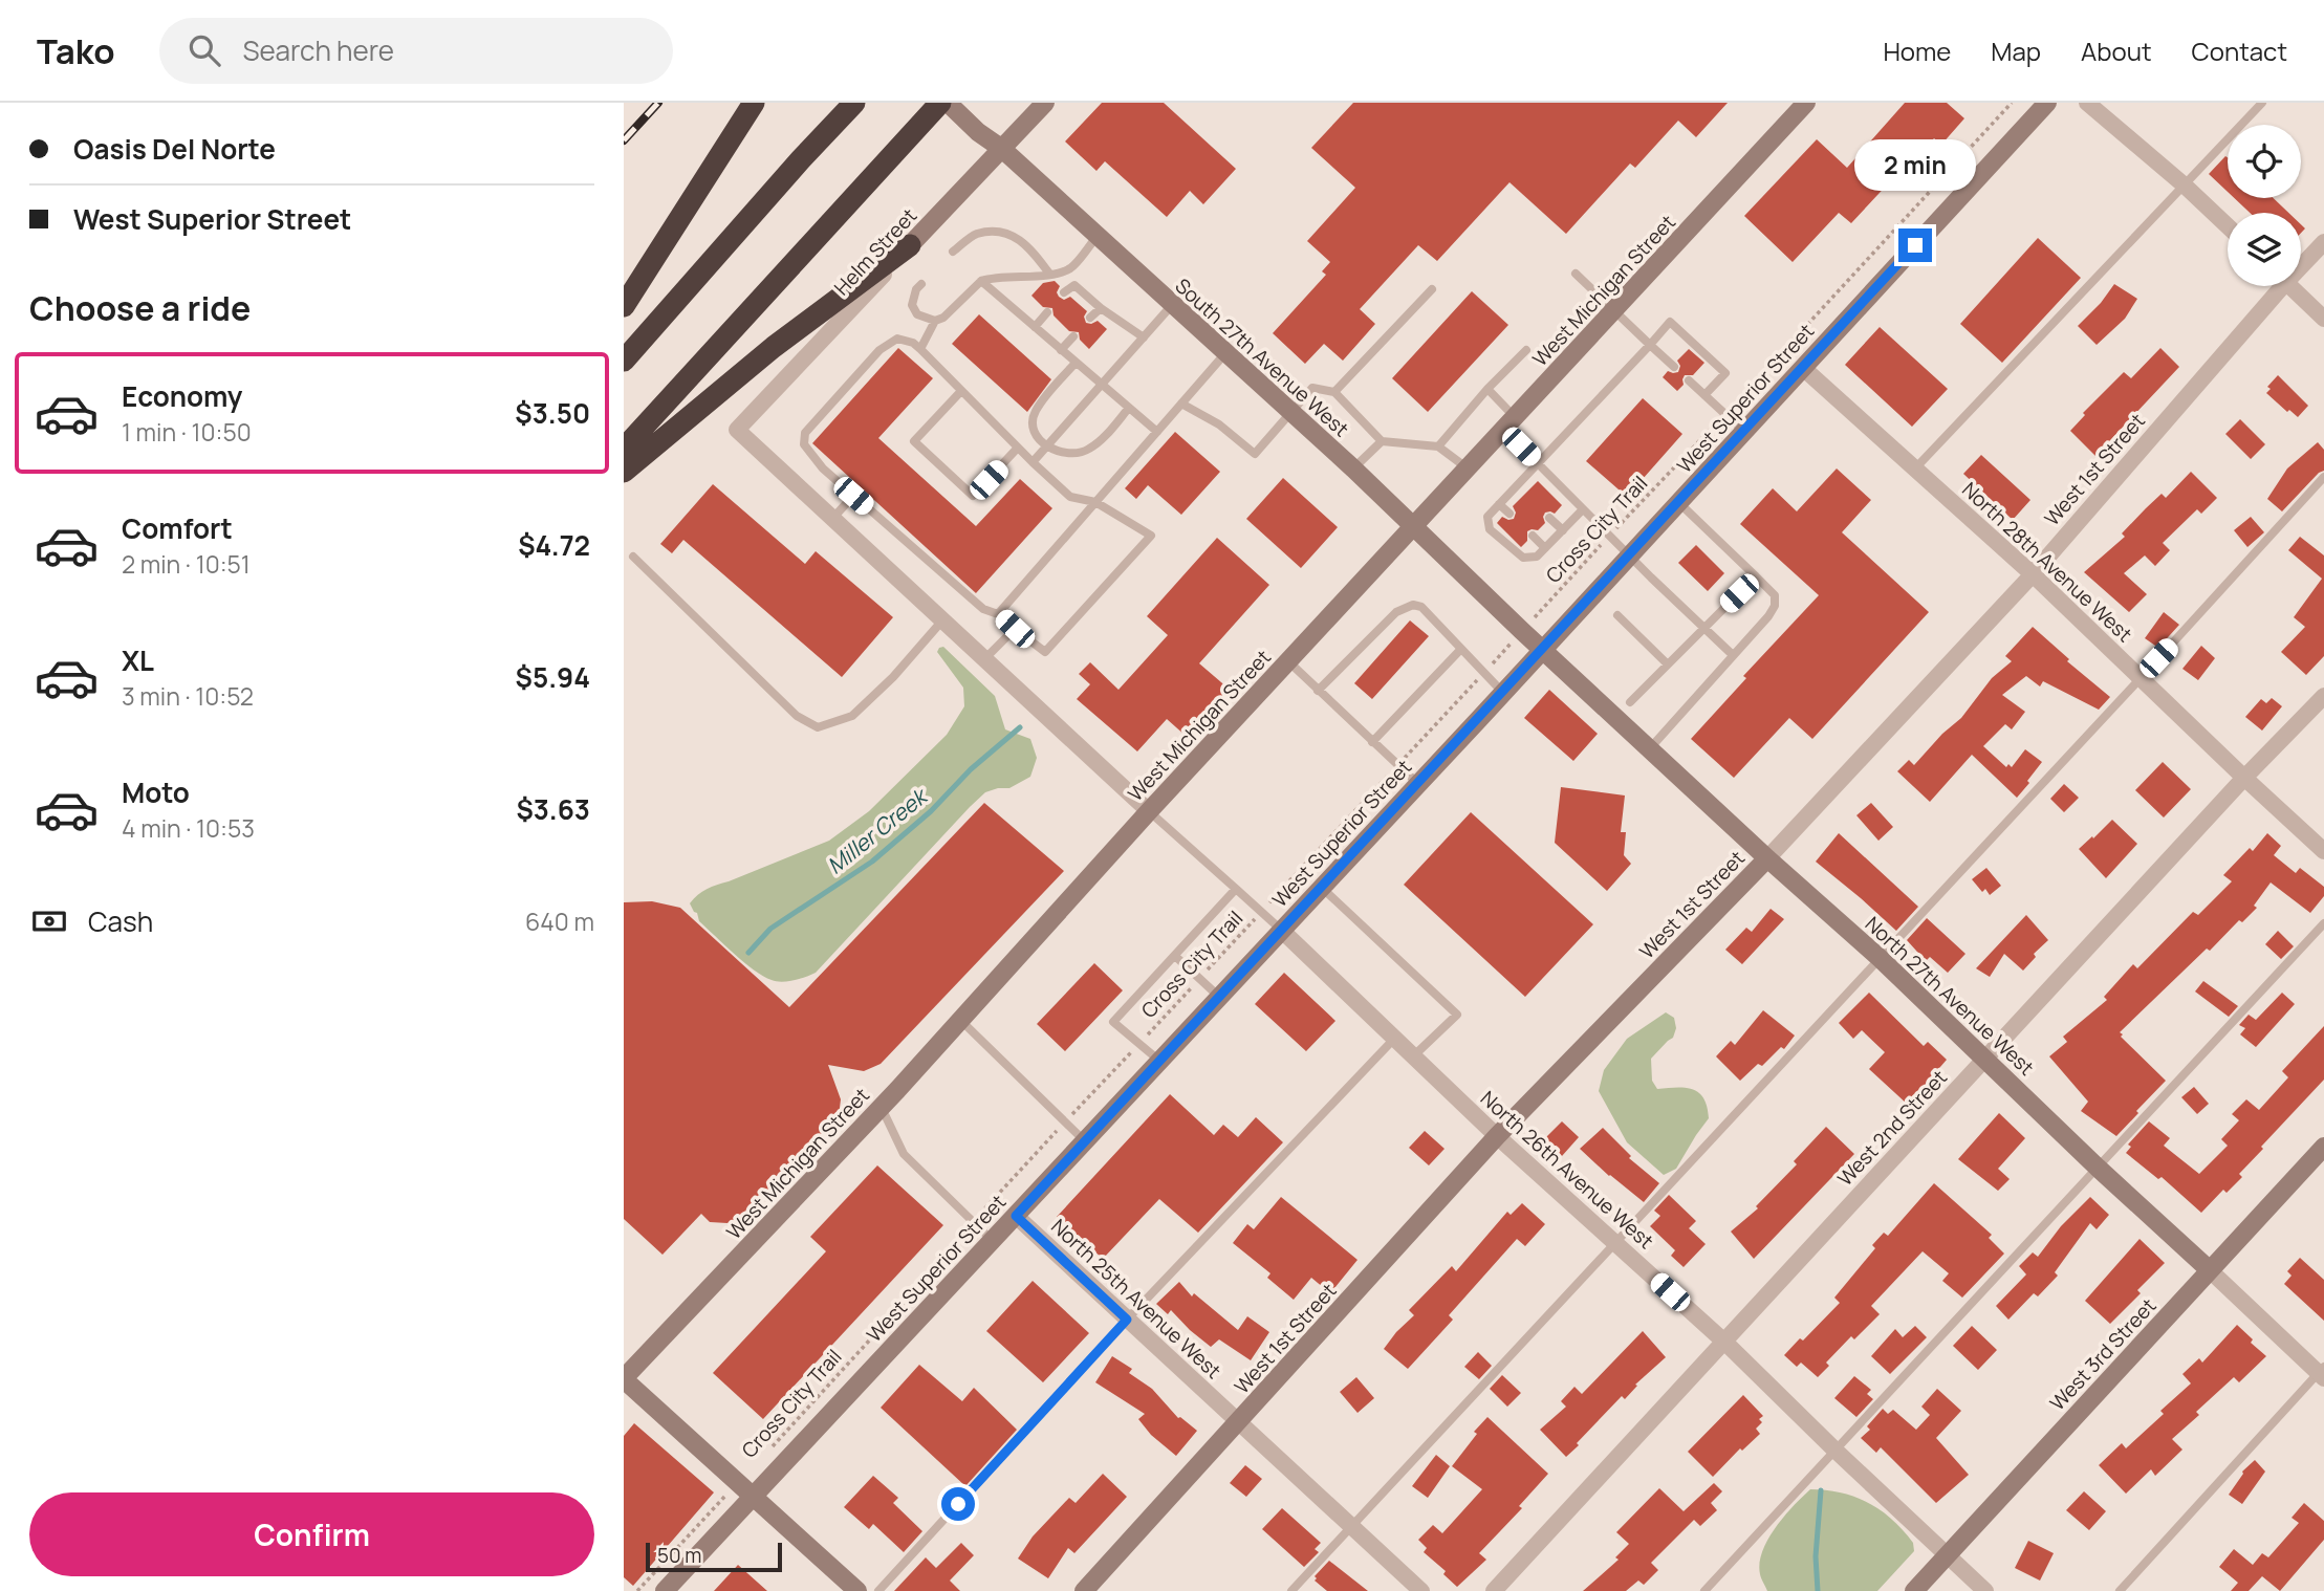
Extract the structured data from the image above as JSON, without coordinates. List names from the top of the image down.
{
  "streets": {
    "street": [
      "Helm Street",
      "West Michigan Street",
      "South 27th Avenue West",
      "West Superior Street",
      "West 1st Street",
      "North 28th Avenue West",
      "North 27th Avenue West",
      "West 2nd Street",
      "North 26th Avenue West",
      "North 25th Avenue West",
      "West 3rd Street"
    ],
    "path": ["Cross City Trail"]
  },
  "crossings": [
    ["Helm Street", "South 27th Avenue West"],
    ["West Michigan Street", "South 27th Avenue West"],
    ["South 27th Avenue West", "West Superior Street"],
    ["South 27th Avenue West", "Cross City Trail"],
    ["South 27th Avenue West", "North 27th Avenue West"],
    ["West Superior Street", "North 28th Avenue West"],
    ["West Superior Street", "North 27th Avenue West"],
    ["West Superior Street", "North 26th Avenue West"],
    ["West Superior Street", "North 25th Avenue West"],
    ["West 1st Street", "North 28th Avenue West"],
    ["West 1st Street", "North 27th Avenue West"],
    ["West 1st Street", "North 26th Avenue West"],
    ["West 1st Street", "North 25th Avenue West"],
    ["North 28th Avenue West", "West 2nd Street"],
    ["North 27th Avenue West", "West 2nd Street"],
    ["North 27th Avenue West", "West 3rd Street"],
    ["West 2nd Street", "North 26th Avenue West"],
    ["North 26th Avenue West", "West 3rd Street"]
  ],
  "water": ["Miller Creek"],
  "scale_bar": "50 m",
  "page": {
    "header": "Tako",
    "search": "Search here",
    "nav": [
      "Home",
      "Map",
      "About",
      "Contact"
    ],
    "banner": ["Oasis Del Norte", "West Superior Street"],
    "bubble": "2 min",
    "heading": "Choose a ride",
    "list": [
      {
        "name": "Economy",
        "note": "1 min · 10:50",
        "value": "$3.50"
      },
      {
        "name": "Comfort",
        "note": "2 min · 10:51",
        "value": "$4.72"
      },
      {
        "name": "XL",
        "note": "3 min · 10:52",
        "value": "$5.94"
      },
      {
        "name": "Moto",
        "note": "4 min · 10:53",
        "value": "$3.63"
      }
    ],
    "pay": ["Cash", "640 m"],
    "buttons": "Confirm",
    "scale": "50 m"
  }
}
